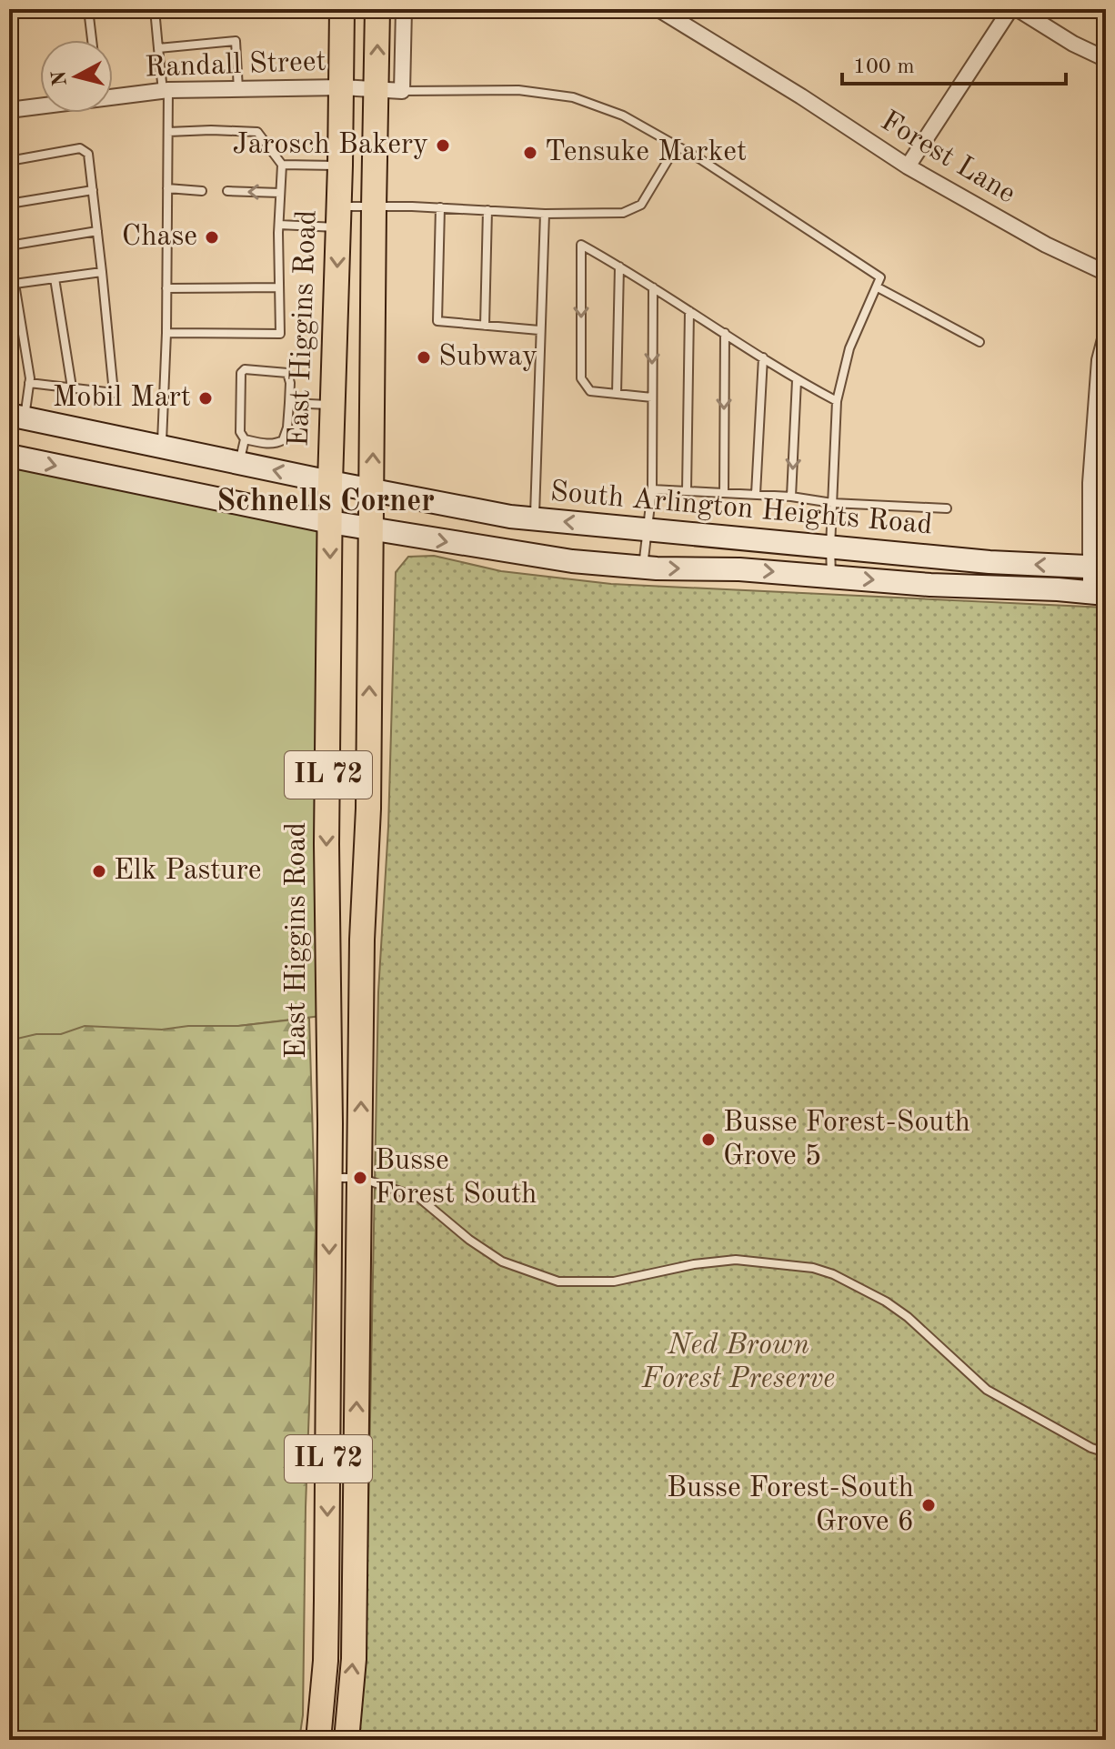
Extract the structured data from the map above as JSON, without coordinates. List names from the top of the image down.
{
  "streets": {
    "main road": ["East Higgins Road", "South Arlington Heights Road", "IL 72"],
    "street": ["Randall Street", "Forest Lane"]
  },
  "crossings": [
    ["Randall Street", "East Higgins Road"],
    ["Randall Street", "IL 72"],
    ["East Higgins Road", "South Arlington Heights Road"],
    ["South Arlington Heights Road", "IL 72"]
  ],
  "districts": ["Schnells Corner"],
  "parks": ["Ned Brown Forest Preserve"],
  "places": [
    "Jarosch Bakery",
    "Tensuke Market",
    "Chase",
    "Subway",
    "Mobil Mart",
    "Elk Pasture",
    "Busse Forest-South Grove 5",
    "Busse Forest South",
    "Busse Forest-South Grove 6"
  ],
  "scale_bar": "100 m",
  "north": "left"
}
